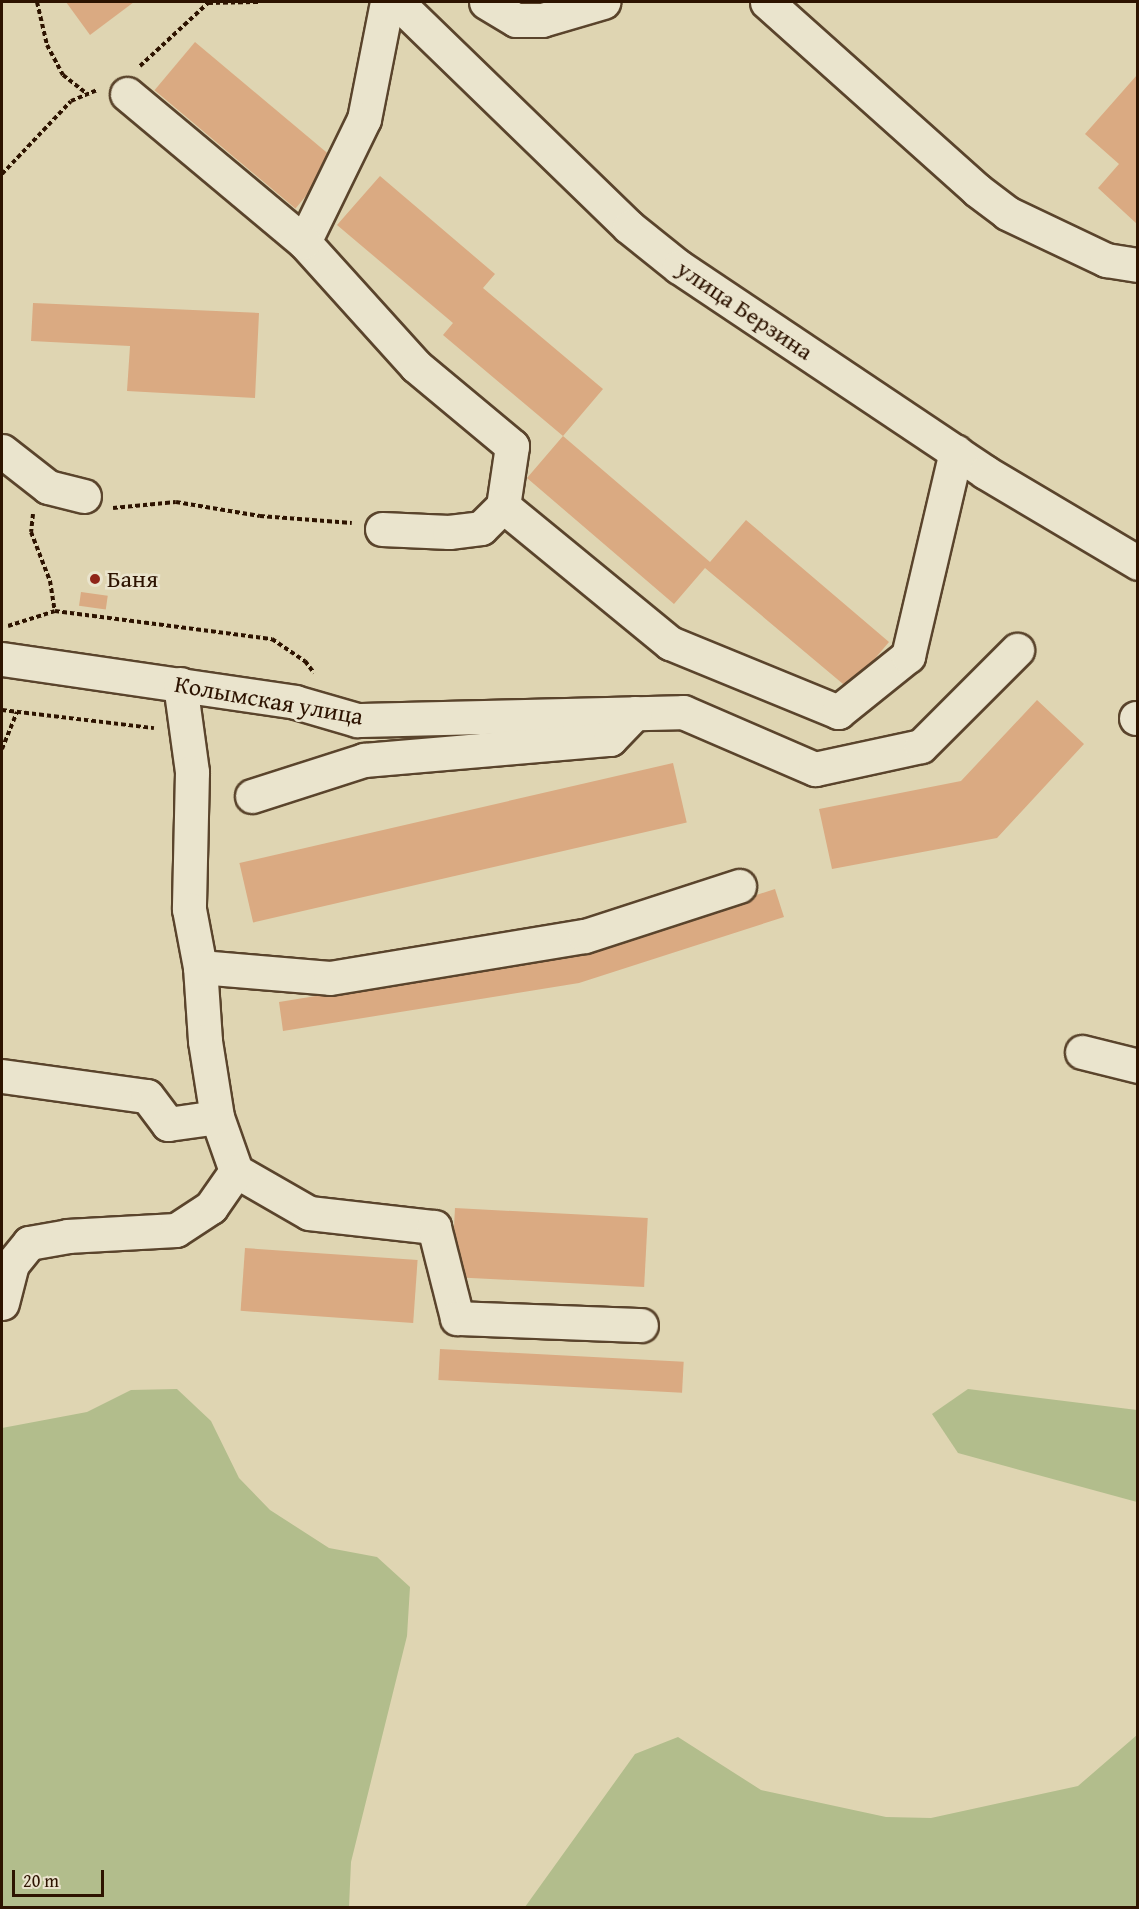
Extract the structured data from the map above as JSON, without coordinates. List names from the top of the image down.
{
  "streets": {
    "street": ["улица Берзина", "Колымская улица"]
  },
  "places": ["Баня"],
  "scale_bar": "20 m"
}
